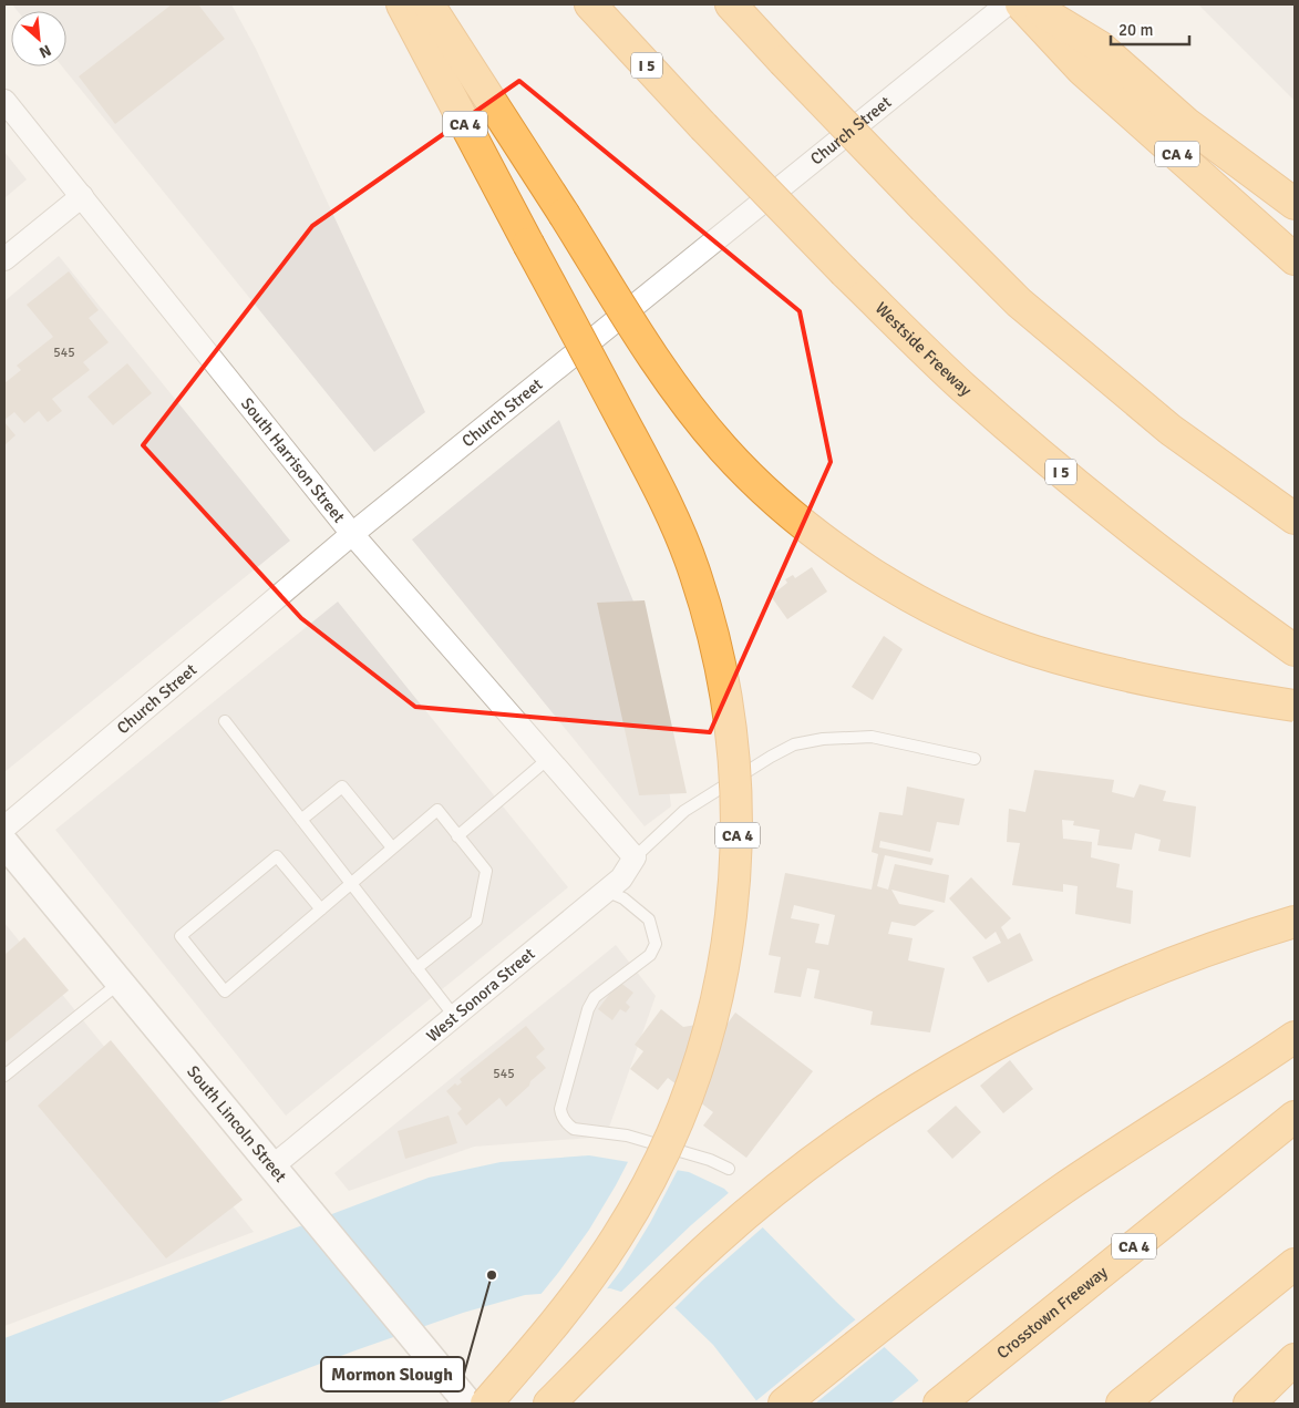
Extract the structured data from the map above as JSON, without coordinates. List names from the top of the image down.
{
  "streets": {
    "highway": [
      "I 5",
      "CA 4",
      "Westside Freeway",
      "Crosstown Freeway"
    ],
    "street": [
      "Church Street",
      "South Harrison Street",
      "West Sonora Street",
      "South Lincoln Street"
    ]
  },
  "crossings": [
    ["Church Street", "South Harrison Street"],
    ["South Harrison Street", "West Sonora Street"],
    ["West Sonora Street", "South Lincoln Street"]
  ],
  "places": ["Mormon Slough"],
  "house_numbers": ["545", "545"],
  "scale_bar": "20 m",
  "north": "bottom right"
}
